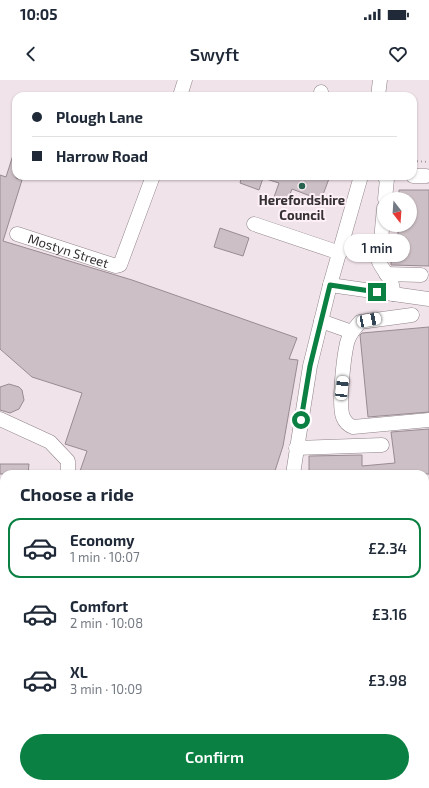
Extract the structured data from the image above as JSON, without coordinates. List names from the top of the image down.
{
  "streets": {
    "street": ["Mostyn Street"]
  },
  "places": ["Herefordshire Council"],
  "north": "bottom",
  "page": {
    "status": "10:05",
    "header": "Swyft",
    "banner": ["Plough Lane", "Harrow Road"],
    "bubble": "1 min",
    "heading": "Choose a ride",
    "list": [
      {
        "name": "Economy",
        "note": "1 min · 10:07",
        "value": "£2.34"
      },
      {
        "name": "Comfort",
        "note": "2 min · 10:08",
        "value": "£3.16"
      },
      {
        "name": "XL",
        "note": "3 min · 10:09",
        "value": "£3.98"
      }
    ],
    "buttons": "Confirm"
  }
}
